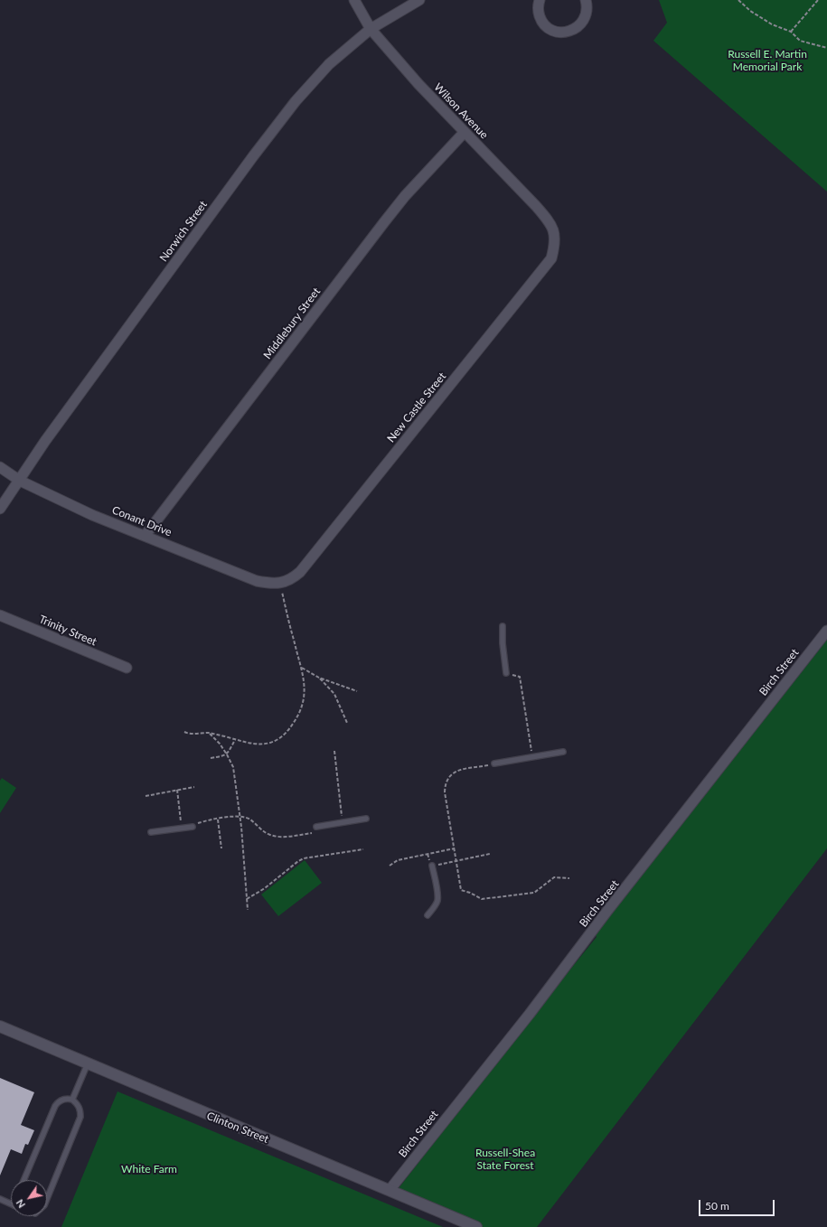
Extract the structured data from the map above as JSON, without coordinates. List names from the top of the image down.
{
  "streets": {
    "main road": ["Clinton Street"],
    "street": [
      "Wilson Avenue",
      "Norwich Street",
      "Middlebury Street",
      "New Castle Street",
      "Conant Drive",
      "Trinity Street",
      "Birch Street"
    ]
  },
  "crossings": [
    ["Wilson Avenue", "Norwich Street"],
    ["Wilson Avenue", "Middlebury Street"],
    ["Wilson Avenue", "New Castle Street"],
    ["Norwich Street", "Conant Drive"],
    ["Middlebury Street", "Conant Drive"],
    ["New Castle Street", "Conant Drive"],
    ["Birch Street", "Clinton Street"]
  ],
  "parks": ["Russell E. Martin Memorial Park", "Russell-Shea State Forest", "White Farm"],
  "scale_bar": "50 m",
  "north": "bottom left"
}
